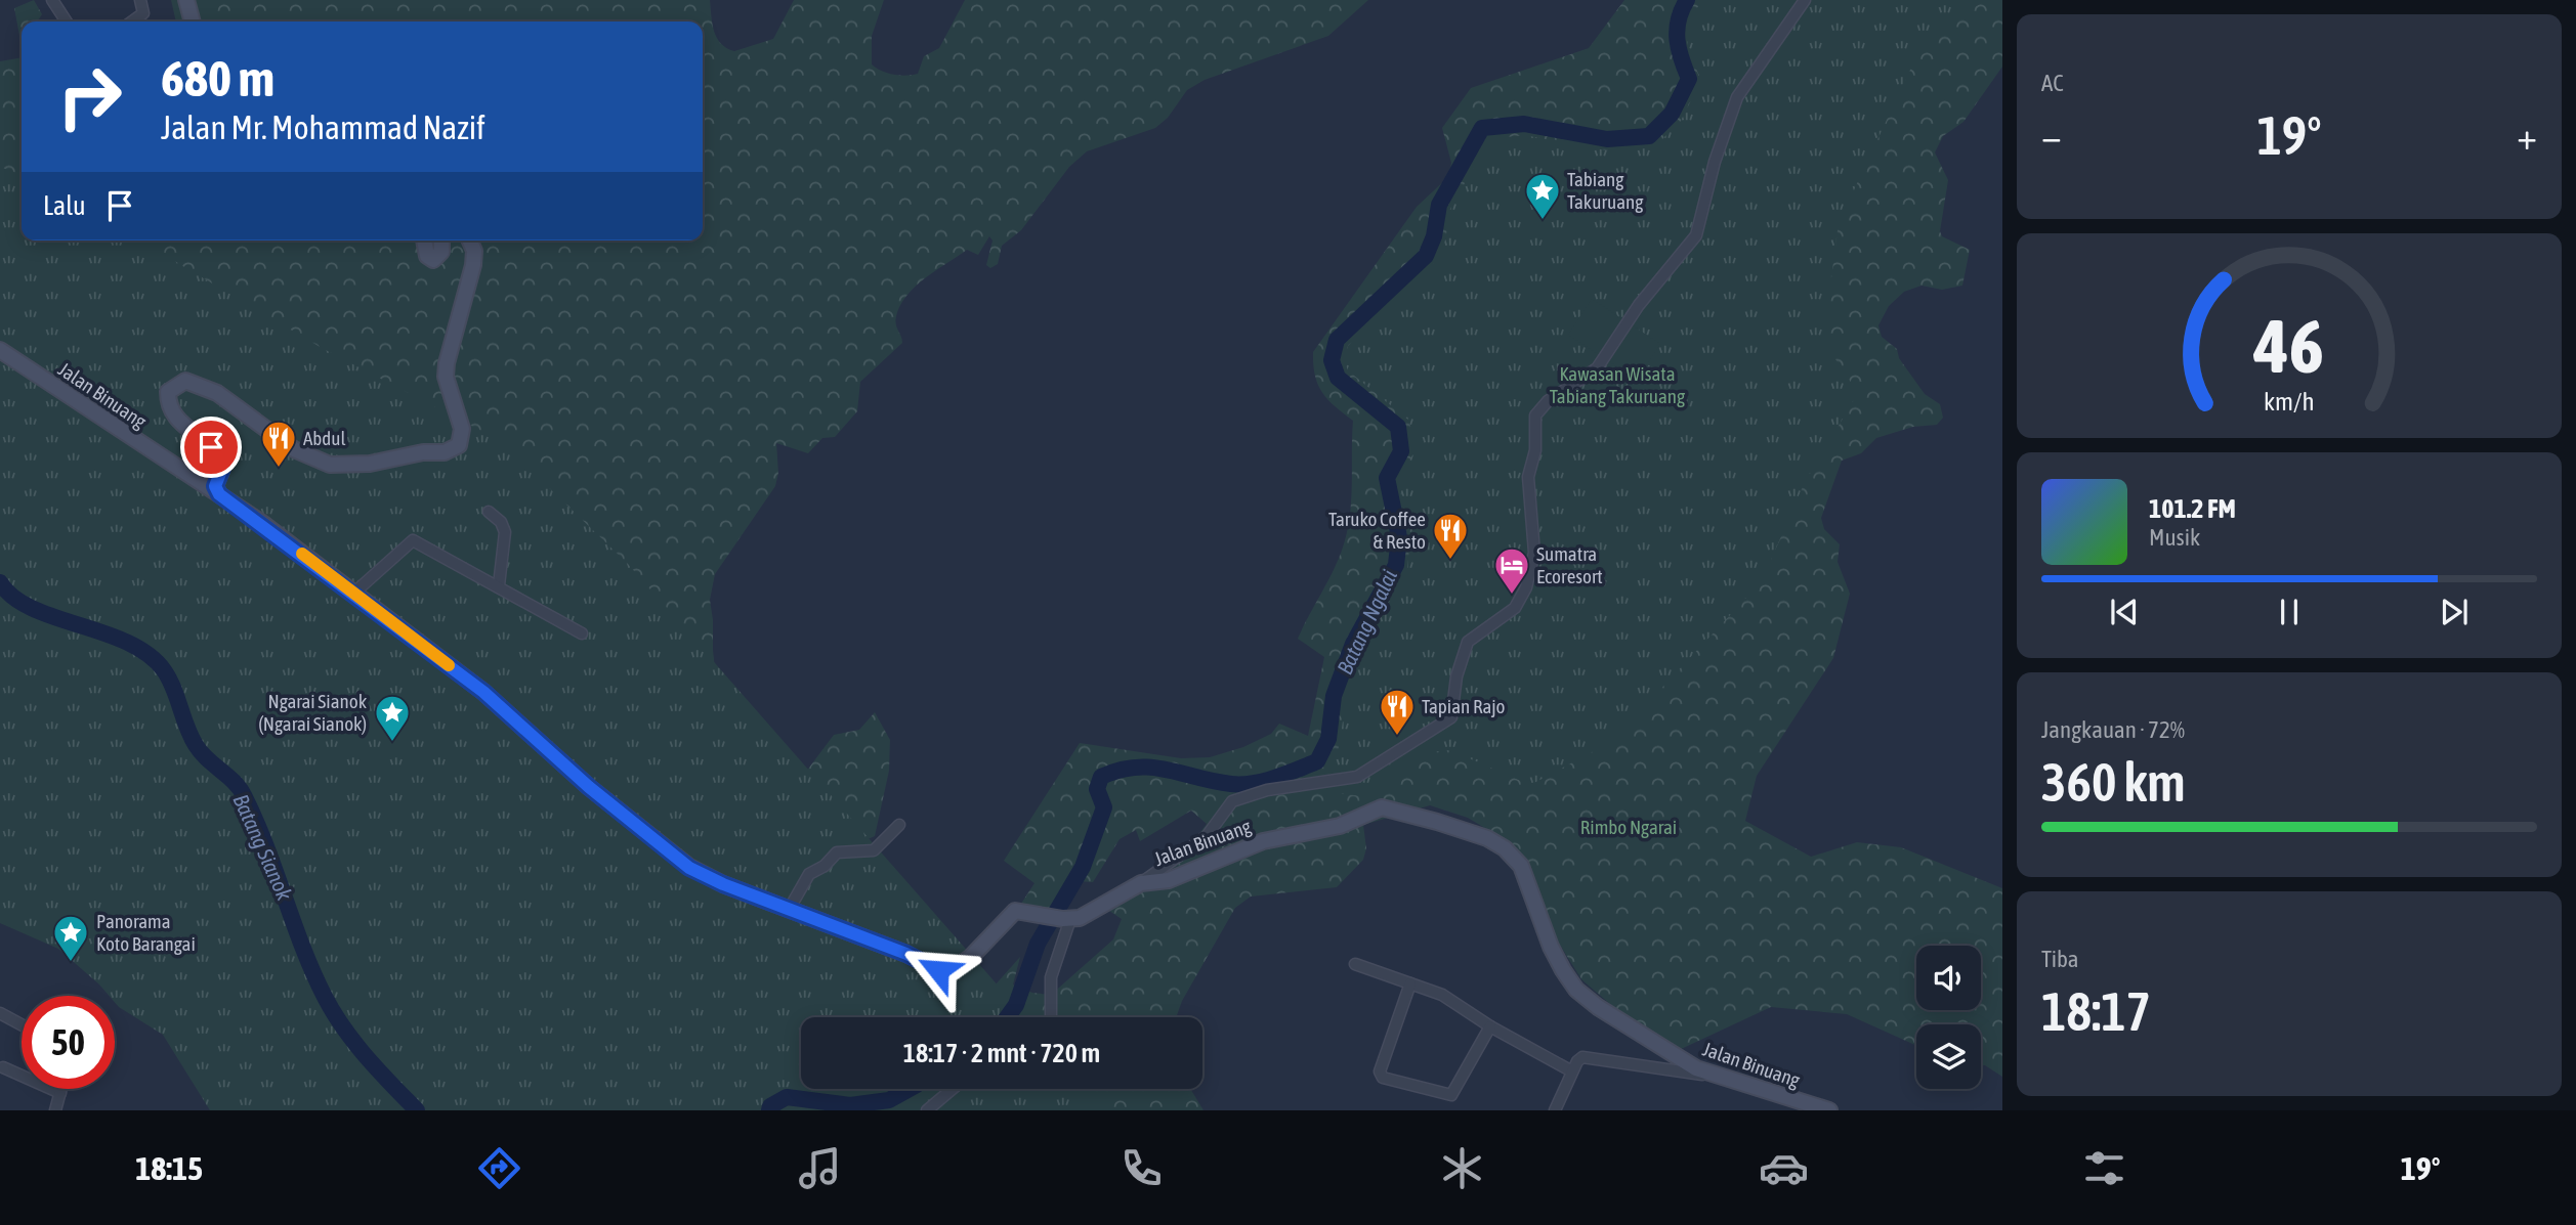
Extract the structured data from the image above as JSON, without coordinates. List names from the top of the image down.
{
  "streets": {
    "main road": ["Jalan Binuang"]
  },
  "water": ["Batang Ngalai", "Batang Sianok"],
  "parks": ["Kawasan Wisata Tabiang Takuruang", "Rimbo Ngarai"],
  "places": {
    "place": ["Tabiang Takuruang", "Ngarai Sianok (Ngarai Sianok)", "Panorama Koto Barangai"],
    "restaurant": ["Abdul", "Taruko Coffee & Resto", "Tapian Rajo"],
    "hotel": ["Sumatra Ecoresort"]
  },
  "page": {
    "tile": [
      "AC",
      ["Jangkauan · 72%", "360 km"],
      ["Tiba", "18:17"]
    ],
    "turn": ["680 m", "Jalan Mr. Mohammad Nazif"],
    "heat": ["−", "19°", "+"],
    "then": "Lalu",
    "song": ["101.2 FM", "Musik"],
    "limit": "50",
    "trip": "18:17 · 2 mnt · 720 m",
    "tabs": ["18:15", "19°"],
    "gauge": ["46", "km/h"]
  }
}
